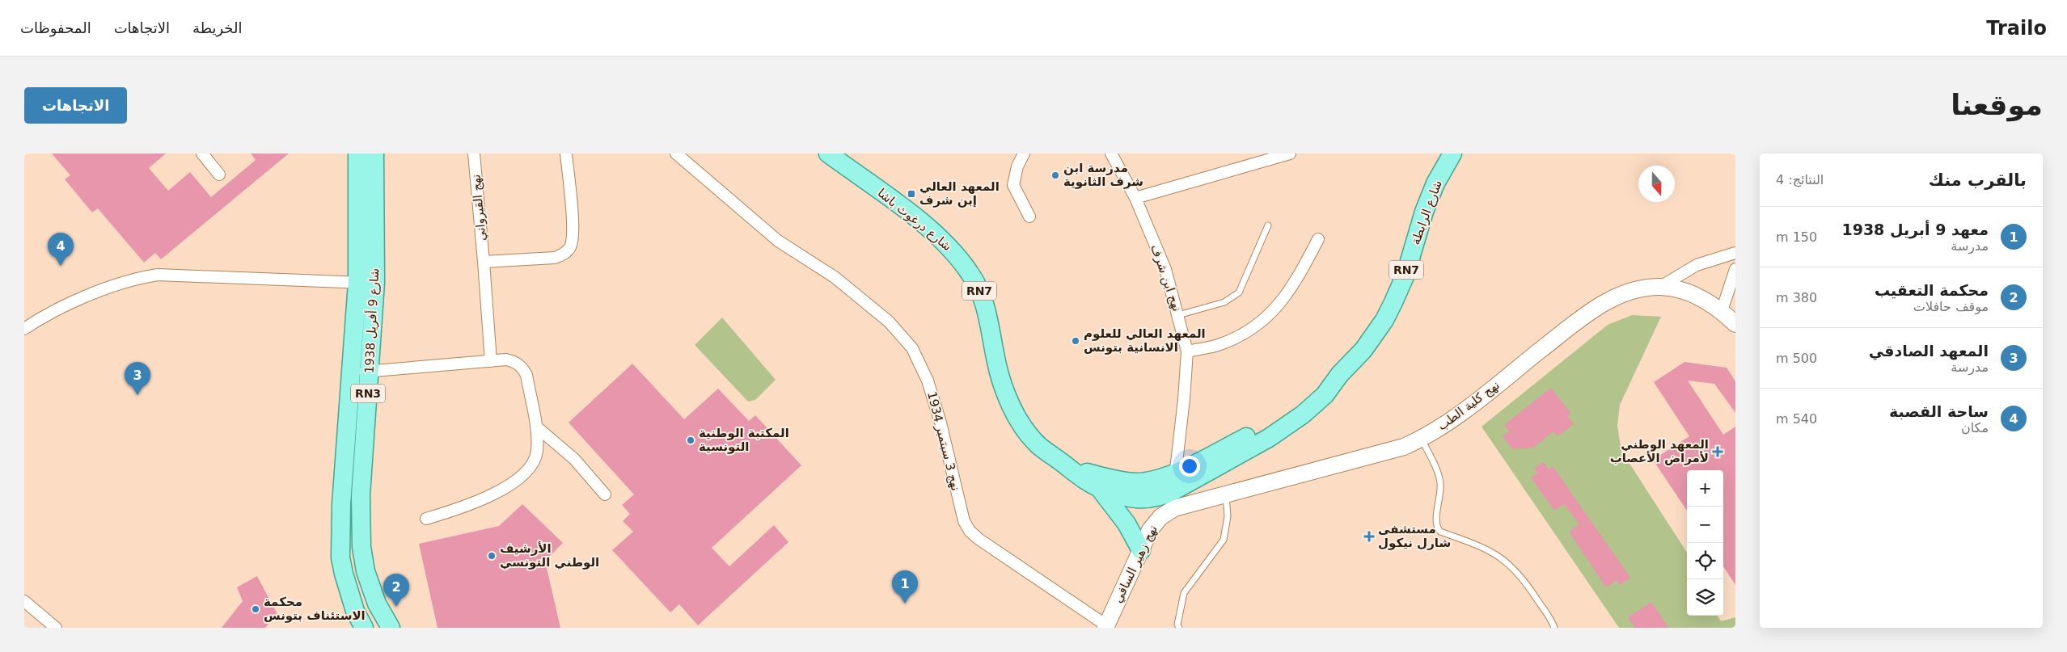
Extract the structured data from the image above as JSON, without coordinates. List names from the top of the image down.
{
  "streets": {
    "main road": [
      "شارع الرابطة",
      "شارع درغوث باشا",
      "RN7",
      "شارع 9 أفريل 1938",
      "RN3"
    ],
    "street": [
      "نهج القيرواني",
      "نهج ابن شرف",
      "نهج كلية الطب",
      "نهج 3 سبتمبر 1934",
      "نهج زهير السافي"
    ]
  },
  "crossings": [
    ["شارع الرابطة", "شارع درغوث باشا"],
    ["شارع الرابطة", "نهج ابن شرف"],
    ["شارع الرابطة", "نهج كلية الطب"],
    ["شارع الرابطة", "نهج زهير السافي"],
    ["شارع درغوث باشا", "نهج ابن شرف"],
    ["شارع درغوث باشا", "نهج كلية الطب"],
    ["شارع درغوث باشا", "نهج زهير السافي"],
    ["نهج ابن شرف", "نهج كلية الطب"],
    ["نهج ابن شرف", "نهج زهير السافي"],
    ["نهج كلية الطب", "نهج زهير السافي"],
    ["نهج 3 سبتمبر 1934", "نهج زهير السافي"]
  ],
  "places": {
    "other": [
      "مدرسة ابن شرف الثانوية",
      "المعهد العالي للعلوم الانسانية بتونس",
      "المكتبة الوطنية التونسية",
      "الأرشيف الوطني التونسي",
      "محكمة الاستئناف بتونس"
    ],
    "transit": ["المعهد العالي إبن شرف"],
    "health": ["المعهد الوطني لأمراض الأعصاب", "مستشفى شارل نيكول"]
  },
  "north": "bottom",
  "page": {
    "header": "Trailo",
    "nav": ["الخريطة", "الاتجاهات", "المحفوظات"],
    "buttons": "الاتجاهات",
    "title": "موقعنا",
    "heading": ["بالقرب منك", "النتائج: 4"],
    "list": [
      {
        "mark": "1",
        "name": "معهد 9 أبريل 1938",
        "note": "مدرسة",
        "value": "150 m"
      },
      {
        "mark": "2",
        "name": "محكمة التعقيب",
        "note": "موقف حافلات",
        "value": "380 m"
      },
      {
        "mark": "3",
        "name": "المعهد الصادقي",
        "note": "مدرسة",
        "value": "500 m"
      },
      {
        "mark": "4",
        "name": "ساحة القصبة",
        "note": "مكان",
        "value": "540 m"
      }
    ],
    "pins": [
      "4",
      "3",
      "1",
      "2"
    ],
    "map_buttons": ["+", "−"]
  }
}
